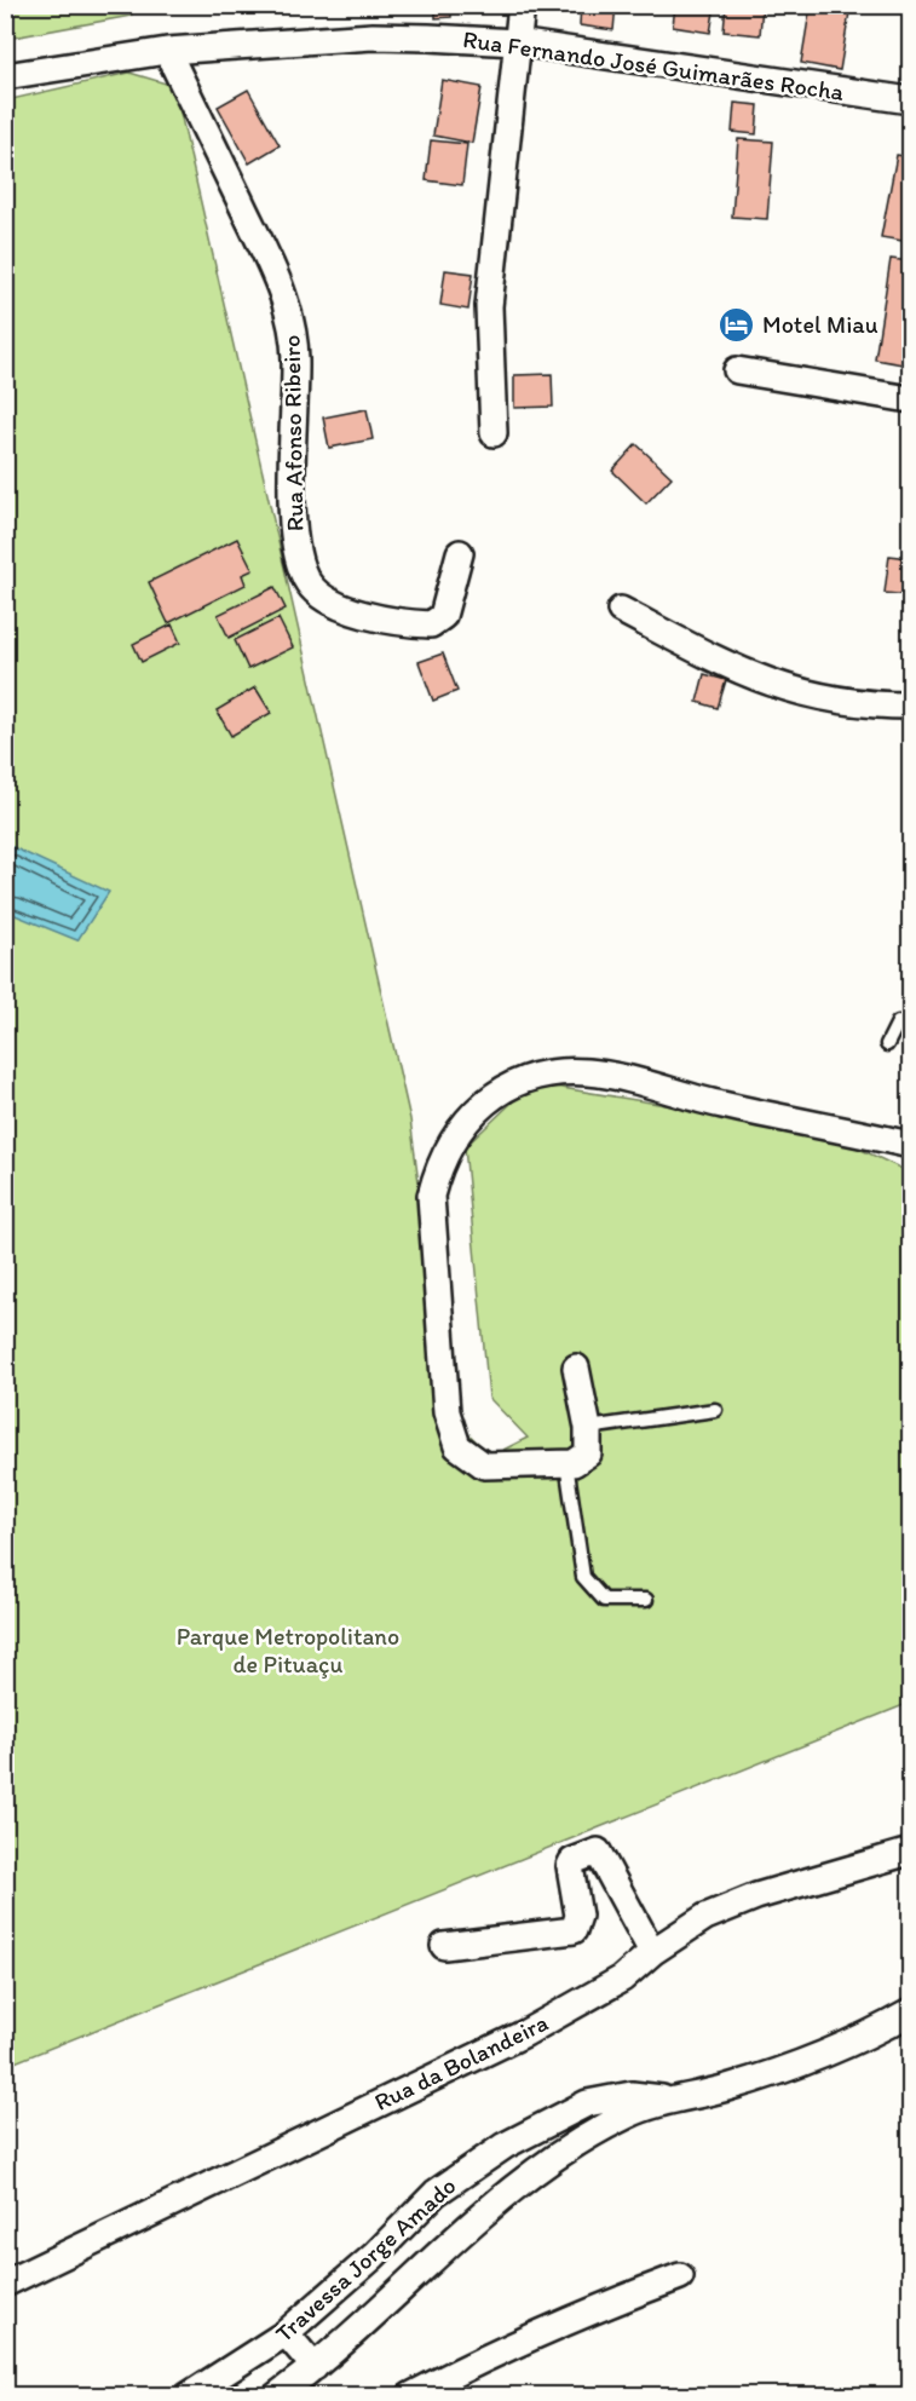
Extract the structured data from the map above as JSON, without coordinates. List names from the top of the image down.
{
  "streets": {
    "street": [
      "Rua Fernando José Guimarães Rocha",
      "Rua Afonso Ribeiro",
      "Rua da Bolandeira",
      "Travessa Jorge Amado"
    ]
  },
  "crossings": [
    ["Rua Fernando José Guimarães Rocha", "Rua Afonso Ribeiro"]
  ],
  "parks": ["Parque Metropolitano de Pituaçu"],
  "places": {
    "hotel": ["Motel Miau"]
  }
}
